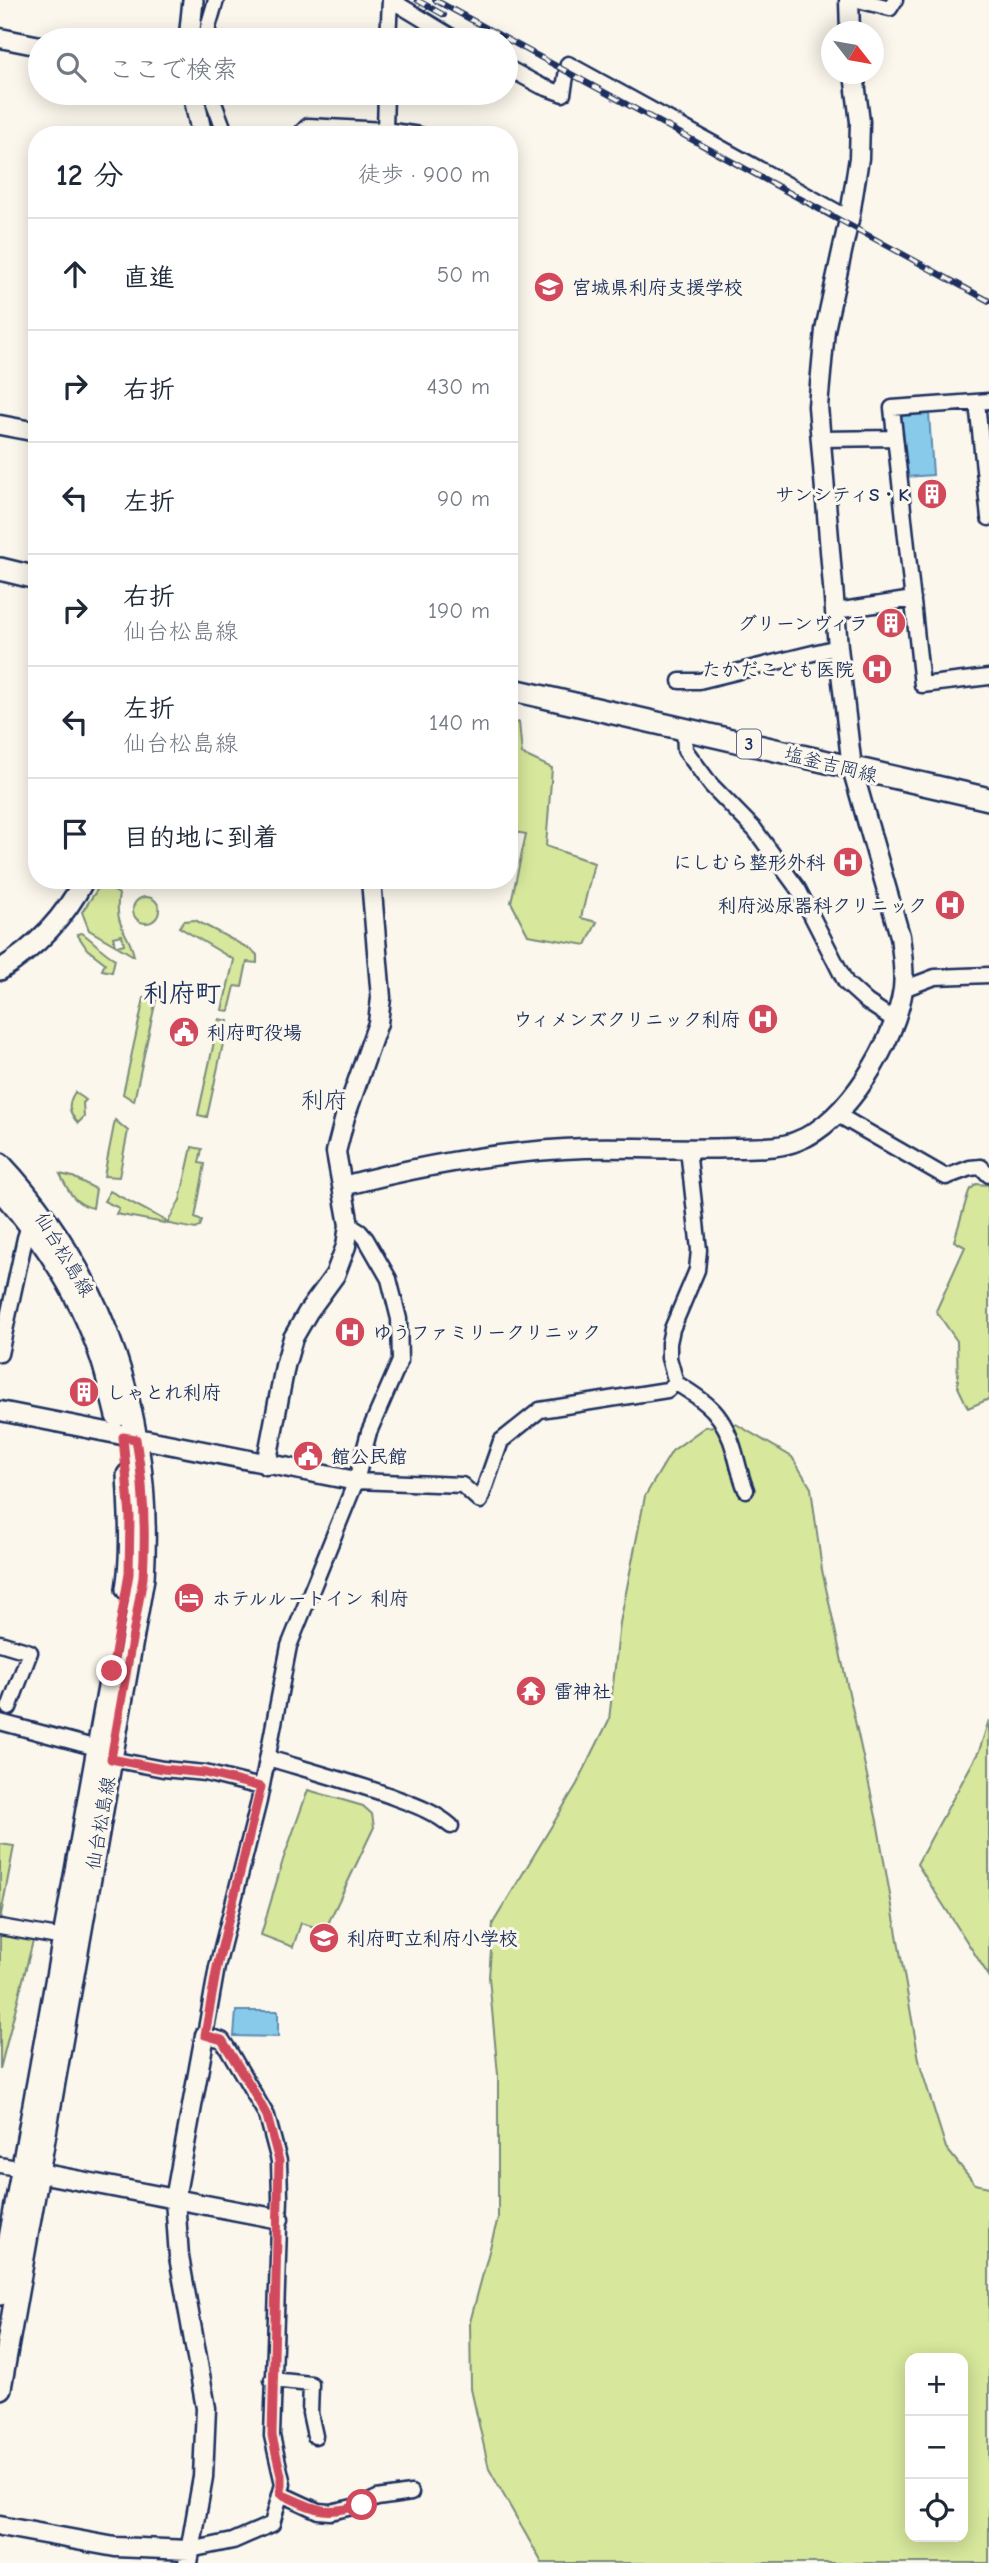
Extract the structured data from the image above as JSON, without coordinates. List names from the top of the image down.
{
  "streets": {
    "main road": ["3", "塩釜吉岡線", "仙台松島線"]
  },
  "districts": ["利府町", "利府"],
  "places": {
    "school or university": ["宮城県利府支援学校", "利府町立利府小学校"],
    "building": ["サンシティS・K", "グリーンヴィラ", "しゃとれ利府"],
    "hospital": [
      "たかだこども医院",
      "にしむら整形外科",
      "利府泌尿器科クリニック",
      "ウィメンズクリニック利府",
      "ゆうファミリークリニック"
    ],
    "public building": ["利府町役場", "館公民館"],
    "hotel": ["ホテルルートイン 利府"],
    "temple": ["雷神社"]
  },
  "north": "bottom right",
  "page": {
    "search": "ここで検索",
    "heading": ["12 分", "徒歩 · 900 m"],
    "list": [
      ["直進", "50 m"],
      ["右折", "430 m"],
      ["左折", "90 m"],
      ["右折", "仙台松島線", "190 m"],
      ["左折", "仙台松島線", "140 m"],
      "目的地に到着"
    ],
    "map_buttons": ["+", "−"]
  }
}
